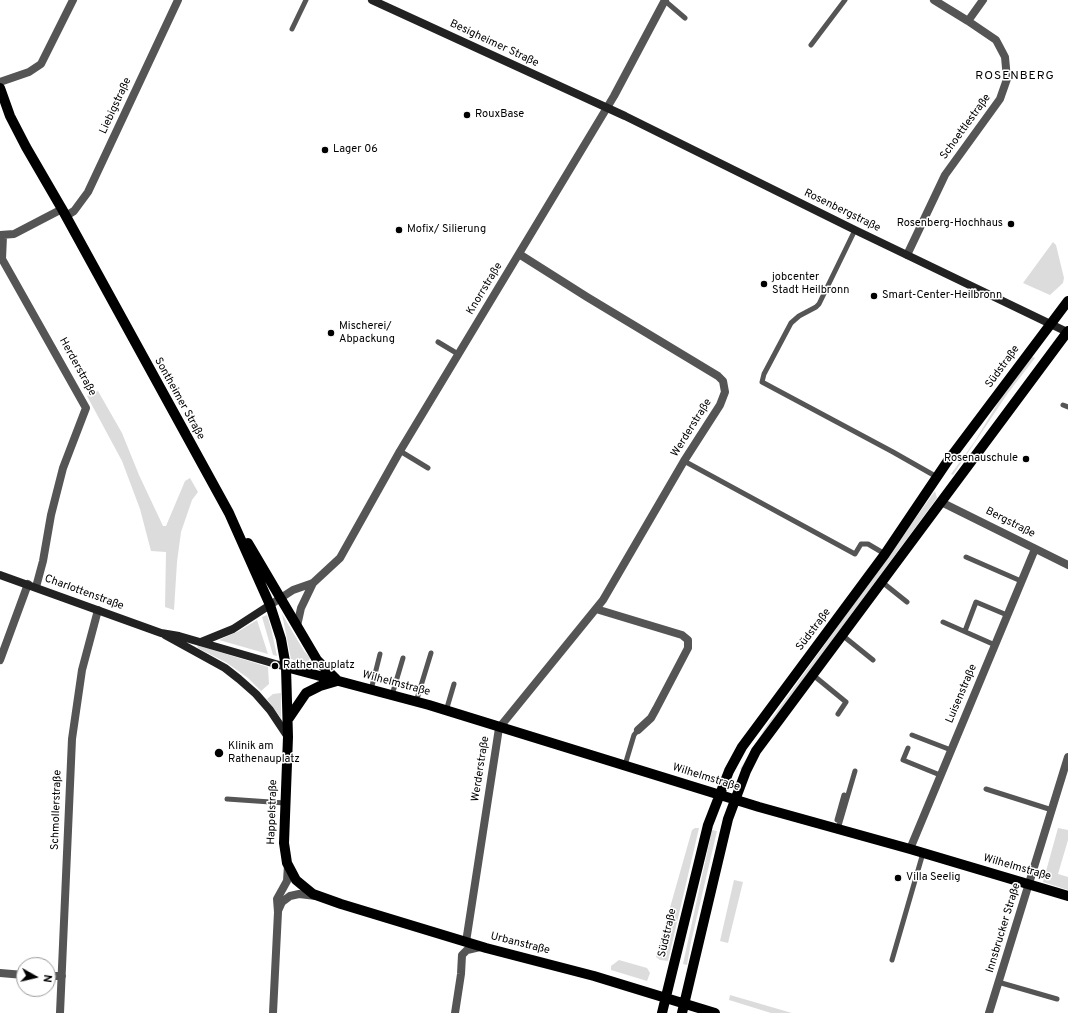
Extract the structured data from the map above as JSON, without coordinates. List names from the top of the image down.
{
  "streets": {
    "main road": [
      "Südstraße",
      "Sontheimer Straße",
      "Wilhelmstraße",
      "Happelstraße",
      "Urbanstraße"
    ],
    "street": [
      "Besigheimer Straße",
      "Liebigstraße",
      "Schoettlestraße",
      "Rosenbergstraße",
      "Knorrstraße",
      "Herderstraße",
      "Werderstraße",
      "Bergstraße",
      "Charlottenstraße",
      "Luisenstraße",
      "Schmollerstraße",
      "Innsbrucker Straße"
    ]
  },
  "crossings": [
    ["Besigheimer Straße", "Rosenbergstraße"],
    ["Besigheimer Straße", "Knorrstraße"],
    ["Liebigstraße", "Herderstraße"],
    ["Liebigstraße", "Sontheimer Straße"],
    ["Schoettlestraße", "Rosenbergstraße"],
    ["Rosenbergstraße", "Knorrstraße"],
    ["Rosenbergstraße", "Südstraße"],
    ["Knorrstraße", "Sontheimer Straße"],
    ["Knorrstraße", "Werderstraße"],
    ["Knorrstraße", "Wilhelmstraße"],
    ["Herderstraße", "Charlottenstraße"],
    ["Südstraße", "Wilhelmstraße"],
    ["Südstraße", "Urbanstraße"],
    ["Sontheimer Straße", "Charlottenstraße"],
    ["Sontheimer Straße", "Wilhelmstraße"],
    ["Sontheimer Straße", "Happelstraße"],
    ["Werderstraße", "Wilhelmstraße"],
    ["Werderstraße", "Urbanstraße"],
    ["Bergstraße", "Luisenstraße"],
    ["Charlottenstraße", "Wilhelmstraße"],
    ["Charlottenstraße", "Schmollerstraße"],
    ["Charlottenstraße", "Happelstraße"],
    ["Wilhelmstraße", "Luisenstraße"],
    ["Wilhelmstraße", "Innsbrucker Straße"],
    ["Happelstraße", "Urbanstraße"]
  ],
  "districts": ["ROSENBERG"],
  "places": [
    "RouxBase",
    "Lager 06",
    "Rosenberg-Hochhaus",
    "Mofix/ Silierung",
    "jobcenter Stadt Heilbronn",
    "Smart-Center-Heilbronn",
    "Mischerei/ Abpackung",
    "Rosenauschule",
    "Rathenauplatz",
    "Klinik am Rathenauplatz",
    "Villa Seelig"
  ],
  "north": "right"
}
